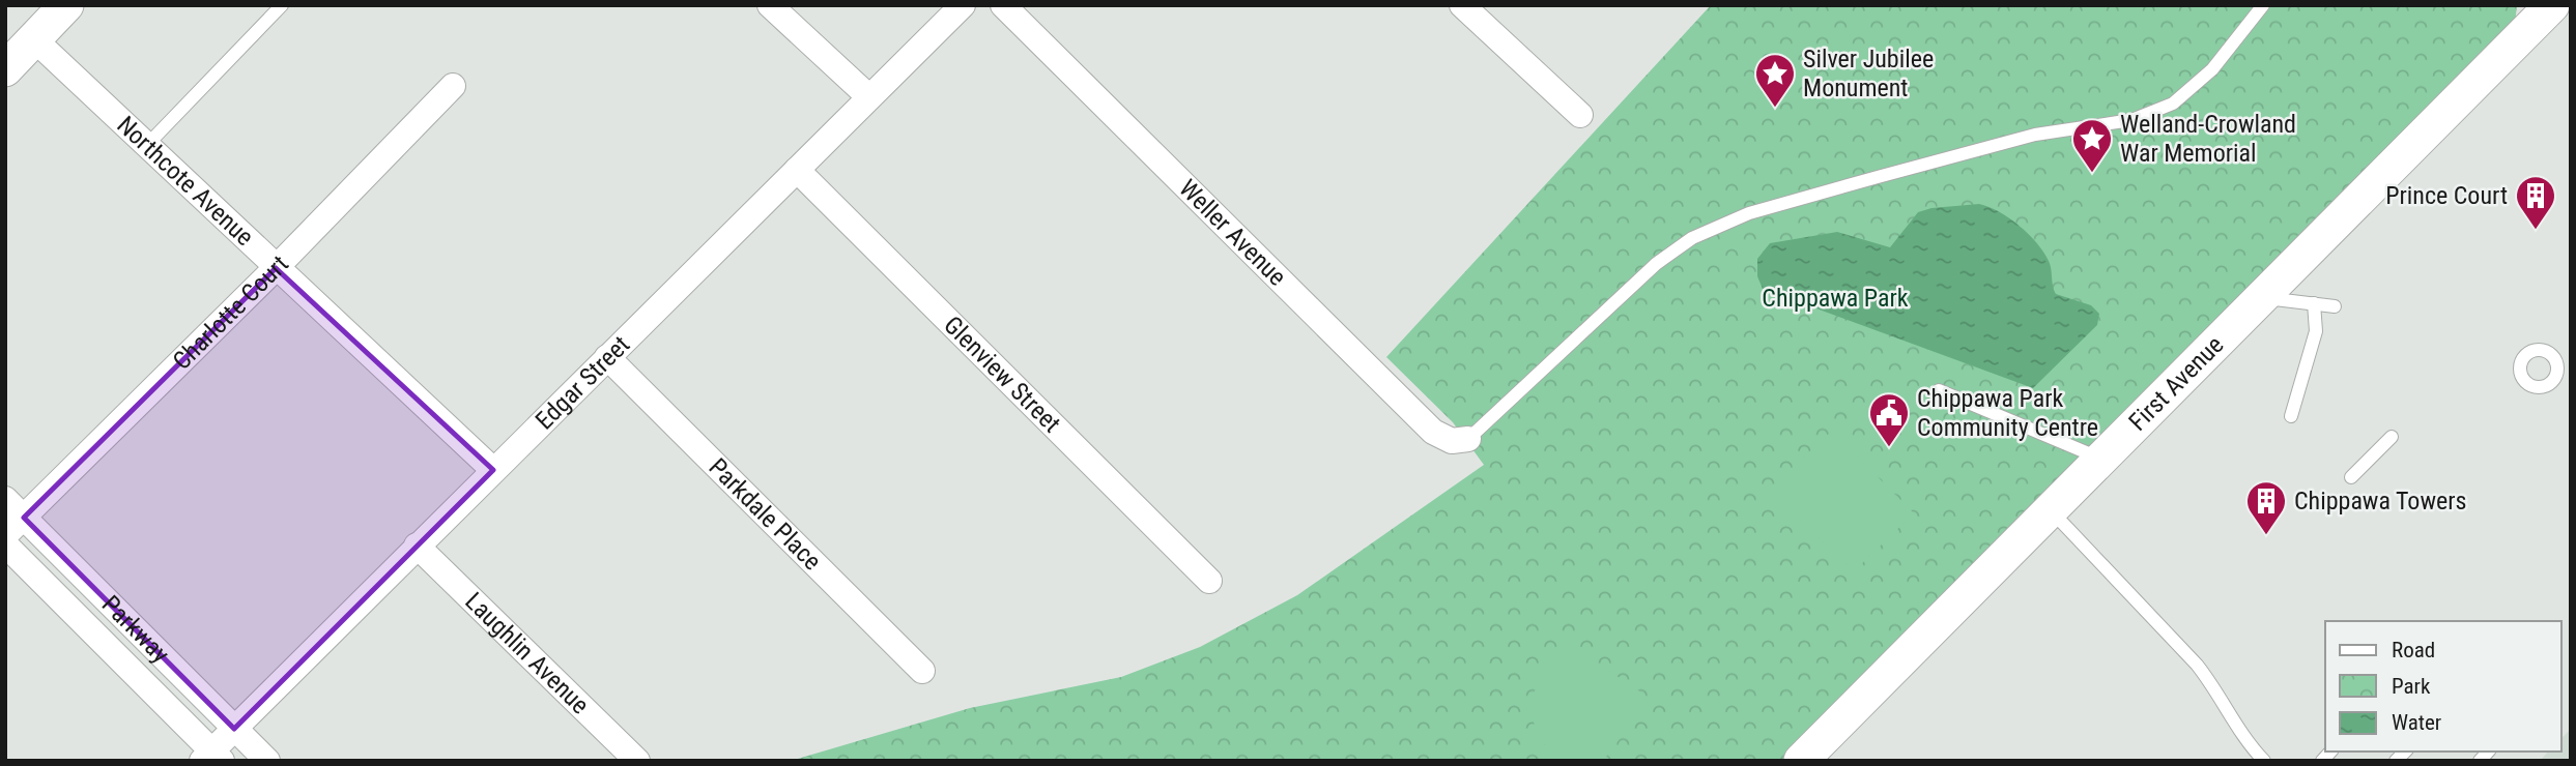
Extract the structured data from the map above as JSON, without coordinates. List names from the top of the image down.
{
  "streets": {
    "street": [
      "Northcote Avenue",
      "Weller Avenue",
      "Charlotte Court",
      "Glenview Street",
      "First Avenue",
      "Edgar Street",
      "Parkdale Place",
      "Parkway",
      "Laughlin Avenue"
    ]
  },
  "crossings": [
    ["Northcote Avenue", "Charlotte Court"],
    ["Northcote Avenue", "Edgar Street"],
    ["Charlotte Court", "Parkway"],
    ["Glenview Street", "Edgar Street"],
    ["Edgar Street", "Parkdale Place"],
    ["Edgar Street", "Parkway"],
    ["Edgar Street", "Laughlin Avenue"]
  ],
  "parks": ["Chippawa Park"],
  "places": {
    "place": ["Silver Jubilee Monument", "Welland-Crowland War Memorial"],
    "building": ["Prince Court", "Chippawa Towers"],
    "public building": ["Chippawa Park Community Centre"]
  },
  "legend": ["Road", "Park", "Water"]
}
